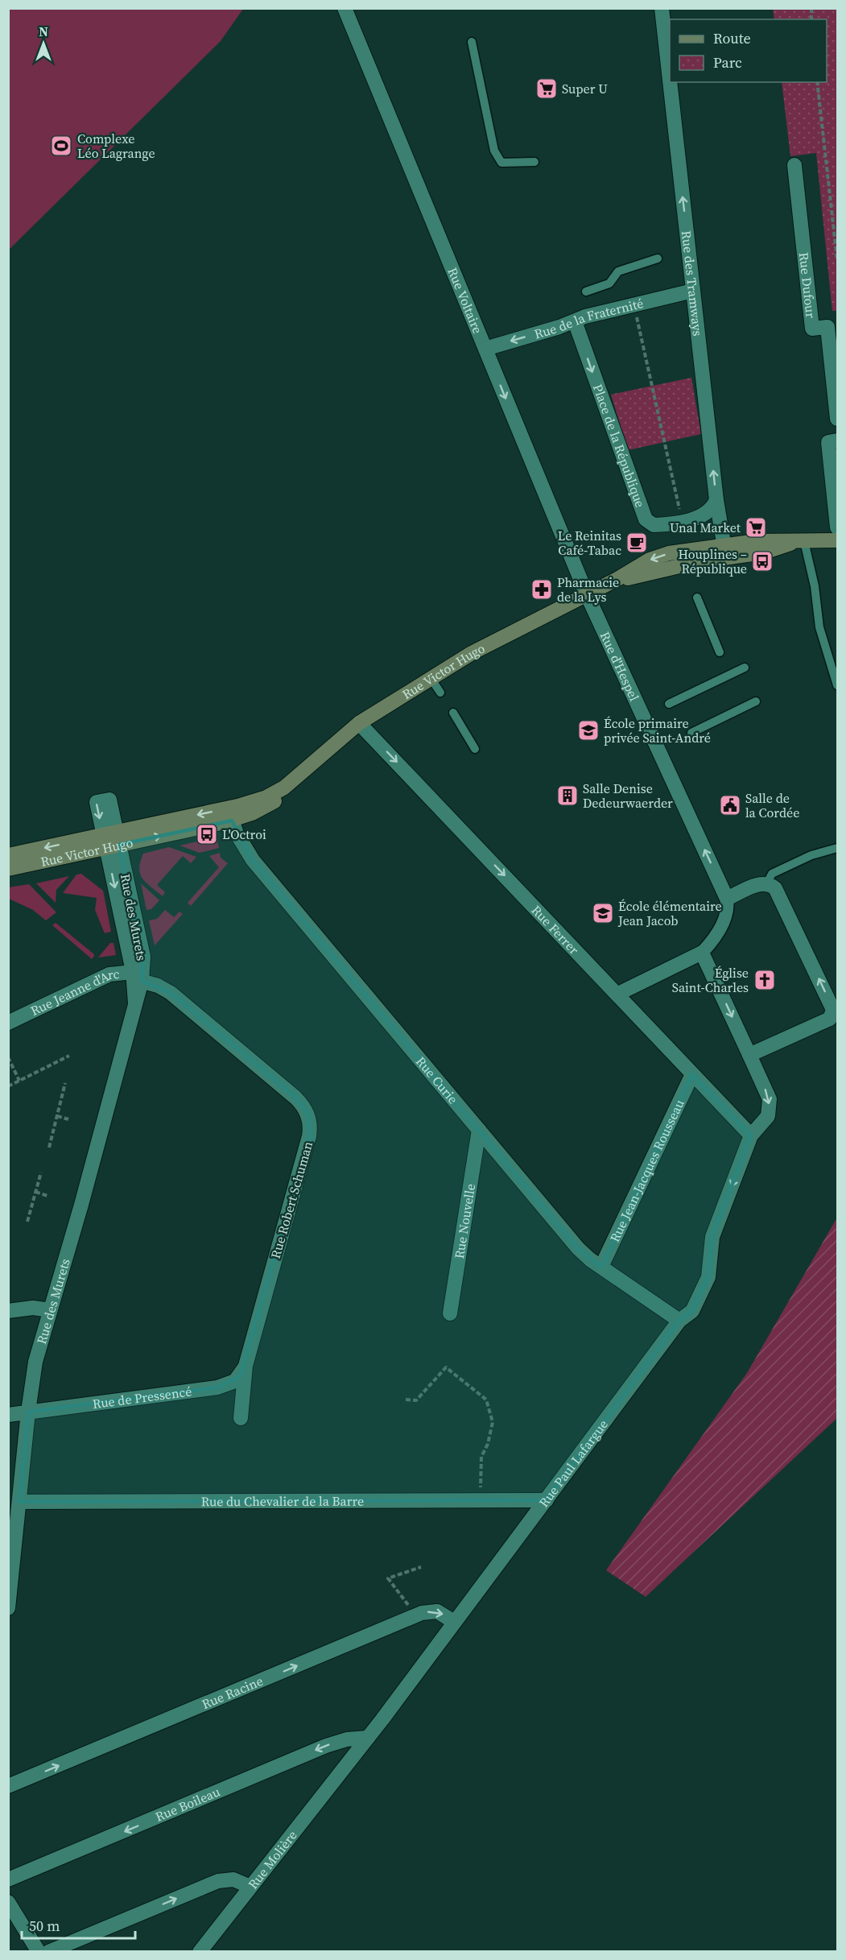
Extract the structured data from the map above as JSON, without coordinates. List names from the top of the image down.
{
  "streets": {
    "main road": ["Rue Victor Hugo"],
    "street": [
      "Rue des Tramways",
      "Rue Dufour",
      "Rue Voltaire",
      "Rue de la Fraternité",
      "Place de la République",
      "Rue d'Hespel",
      "Rue des Murets",
      "Rue Ferrer",
      "Rue Jeanne d'Arc",
      "Rue Curie",
      "Rue Jean-Jacques Rousseau",
      "Rue Robert Schuman",
      "Rue Nouvelle",
      "Rue de Pressencé",
      "Rue Paul Lafargue",
      "Rue du Chevalier de la Barre",
      "Rue Racine",
      "Rue Boileau",
      "Rue Molière"
    ]
  },
  "crossings": [
    ["Rue des Tramways", "Rue de la Fraternité"],
    ["Rue des Tramways", "Place de la République"],
    ["Rue des Tramways", "Rue Victor Hugo"],
    ["Rue Voltaire", "Rue de la Fraternité"],
    ["Rue Voltaire", "Rue d'Hespel"],
    ["Rue Voltaire", "Rue Victor Hugo"],
    ["Rue de la Fraternité", "Place de la République"],
    ["Rue d'Hespel", "Rue Victor Hugo"],
    ["Rue Victor Hugo", "Rue des Murets"],
    ["Rue Victor Hugo", "Rue Ferrer"],
    ["Rue Victor Hugo", "Rue Curie"],
    ["Rue des Murets", "Rue Jeanne d'Arc"],
    ["Rue des Murets", "Rue Robert Schuman"],
    ["Rue des Murets", "Rue de Pressencé"],
    ["Rue des Murets", "Rue du Chevalier de la Barre"],
    ["Rue Ferrer", "Rue Jean-Jacques Rousseau"],
    ["Rue Ferrer", "Rue Paul Lafargue"],
    ["Rue Jeanne d'Arc", "Rue Robert Schuman"],
    ["Rue Curie", "Rue Jean-Jacques Rousseau"],
    ["Rue Curie", "Rue Nouvelle"],
    ["Rue Curie", "Rue Paul Lafargue"],
    ["Rue Robert Schuman", "Rue de Pressencé"],
    ["Rue Paul Lafargue", "Rue du Chevalier de la Barre"],
    ["Rue Paul Lafargue", "Rue Racine"],
    ["Rue Paul Lafargue", "Rue Boileau"],
    ["Rue Paul Lafargue", "Rue Molière"]
  ],
  "one_way": [
    "Rue des Tramways",
    "Rue Voltaire",
    "Rue de la Fraternité",
    "Place de la République",
    "Rue d'Hespel",
    "Rue Ferrer",
    "Rue Racine"
  ],
  "places": {
    "supermarket": ["Super U", "Unal Market"],
    "sports": ["Complexe Léo Lagrange"],
    "cafe": ["Le Reinitas Café-Tabac"],
    "bus stop": ["Houplines – République", "L'Octroi"],
    "pharmacy": ["Pharmacie de la Lys"],
    "school or university": ["École primaire privée Saint-André", "École élémentaire Jean Jacob"],
    "building": ["Salle Denise Dedeurwaerder"],
    "public building": ["Salle de la Cordée"],
    "church": ["Église Saint-Charles"]
  },
  "legend": ["Route", "Parc"],
  "scale_bar": "50 m",
  "north": "top"
}
